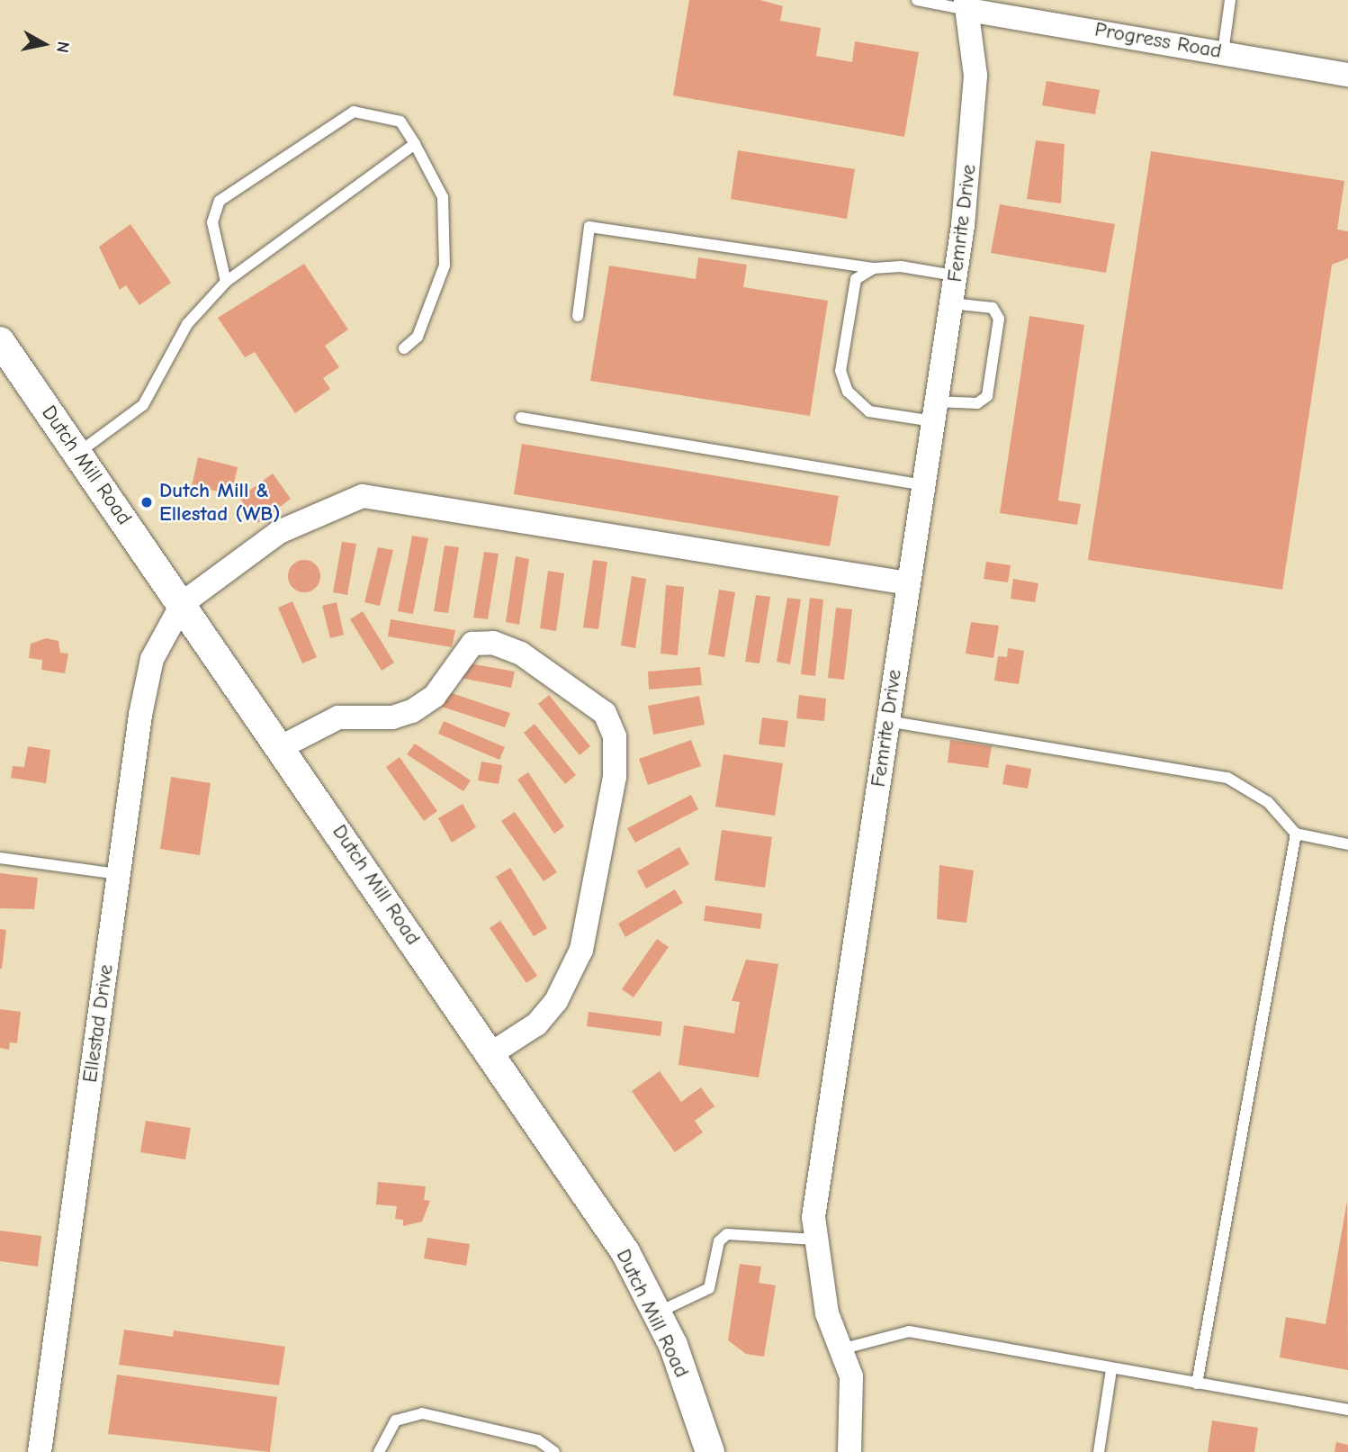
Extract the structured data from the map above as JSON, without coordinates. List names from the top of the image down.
{
  "streets": {
    "street": [
      "Progress Road",
      "Femrite Drive",
      "Dutch Mill Road",
      "Ellestad Drive"
    ]
  },
  "crossings": [
    ["Progress Road", "Femrite Drive"],
    ["Dutch Mill Road", "Ellestad Drive"]
  ],
  "places": ["Dutch Mill & Ellestad (WB)"],
  "north": "right"
}
